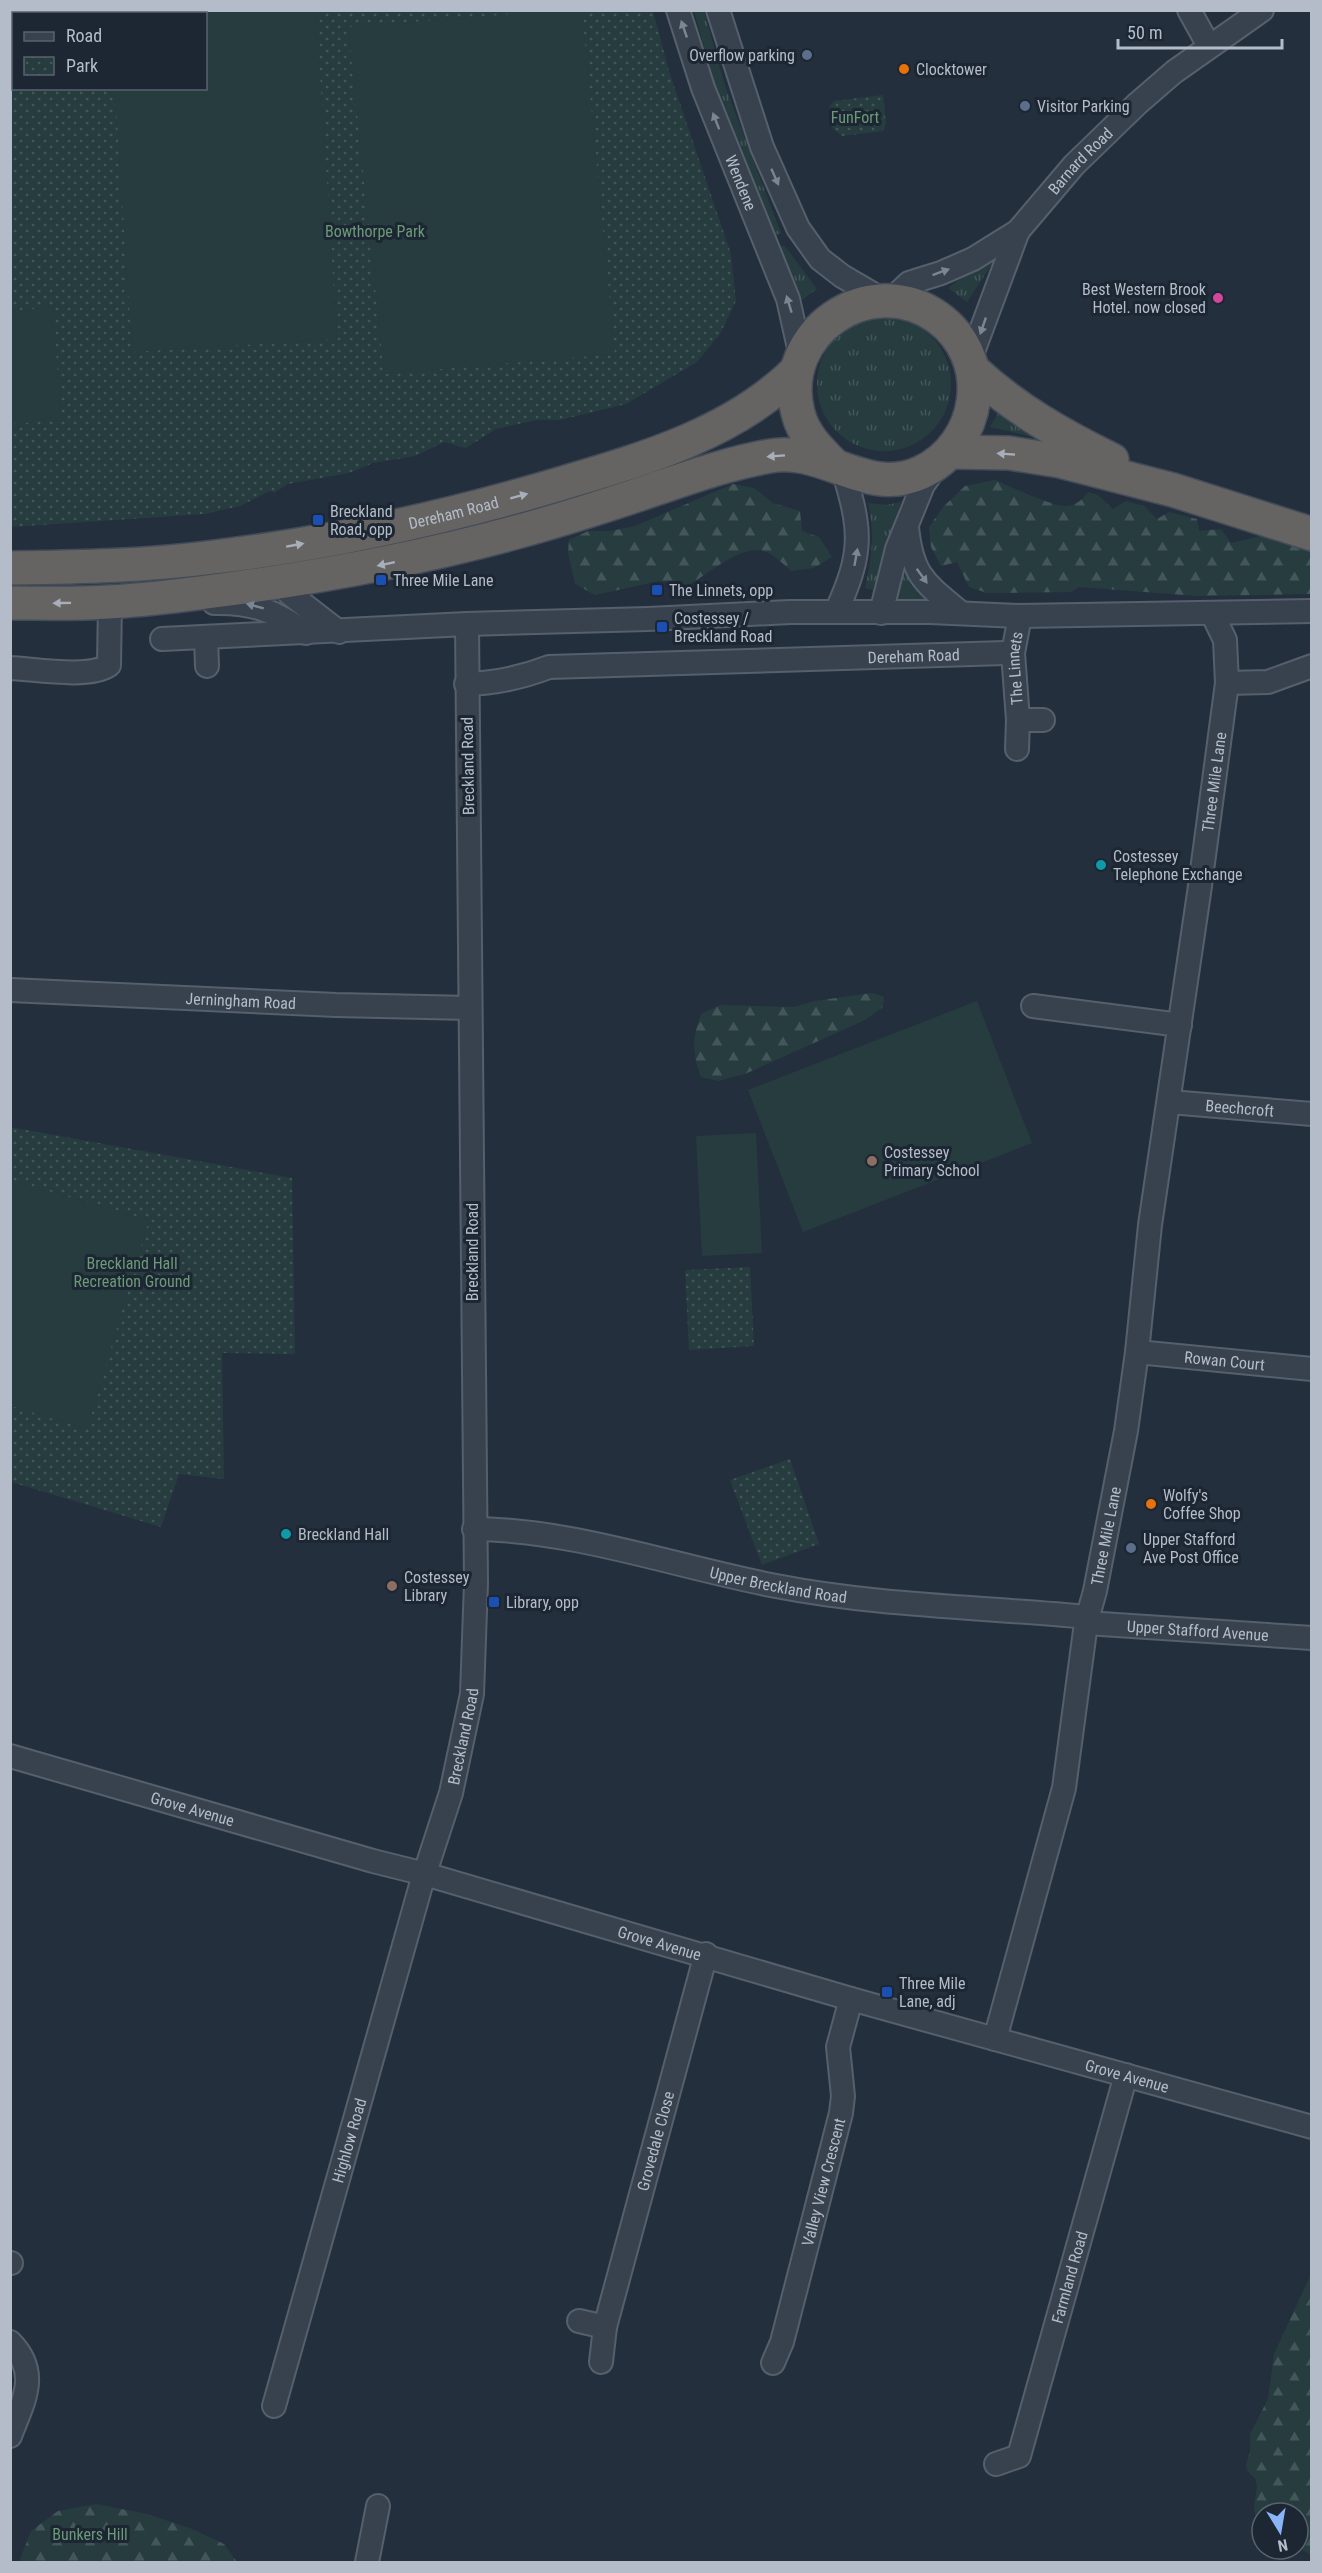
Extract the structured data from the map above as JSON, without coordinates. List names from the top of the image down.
{
  "streets": {
    "highway": ["Dereham Road"],
    "street": [
      "Barnard Road",
      "Wendene",
      "The Linnets",
      "Breckland Road",
      "Three Mile Lane",
      "Jerningham Road",
      "Beechcroft",
      "Rowan Court",
      "Upper Breckland Road",
      "Upper Stafford Avenue",
      "Grove Avenue",
      "Highlow Road",
      "Grovedale Close",
      "Valley View Crescent",
      "Farmland Road"
    ]
  },
  "crossings": [
    ["Barnard Road", "Wendene"],
    ["Barnard Road", "Dereham Road"],
    ["Wendene", "Dereham Road"],
    ["Dereham Road", "Breckland Road"],
    ["Breckland Road", "Jerningham Road"],
    ["Breckland Road", "Upper Breckland Road"],
    ["Breckland Road", "Grove Avenue"],
    ["Breckland Road", "Highlow Road"],
    ["Three Mile Lane", "Beechcroft"],
    ["Three Mile Lane", "Rowan Court"],
    ["Three Mile Lane", "Upper Breckland Road"],
    ["Three Mile Lane", "Upper Stafford Avenue"],
    ["Three Mile Lane", "Grove Avenue"],
    ["Upper Breckland Road", "Upper Stafford Avenue"],
    ["Grove Avenue", "Highlow Road"],
    ["Grove Avenue", "Grovedale Close"],
    ["Grove Avenue", "Valley View Crescent"],
    ["Grove Avenue", "Farmland Road"]
  ],
  "parks": [
    "FunFort",
    "Bowthorpe Park",
    "Breckland Hall Recreation Ground",
    "Bunkers Hill"
  ],
  "places": {
    "other": [
      "Overflow parking",
      "Clocktower",
      "Visitor Parking",
      "Best Western Brook Hotel. now closed",
      "Costessey Telephone Exchange",
      "Costessey Primary School",
      "Wolfy's Coffee Shop",
      "Breckland Hall",
      "Upper Stafford Ave Post Office",
      "Costessey Library"
    ],
    "transit": [
      "Breckland Road, opp",
      "Three Mile Lane",
      "The Linnets, opp",
      "Costessey / Breckland Road",
      "Library, opp",
      "Three Mile Lane, adj"
    ]
  },
  "legend": ["Road", "Park"],
  "scale_bar": "50 m",
  "north": "bottom"
}
